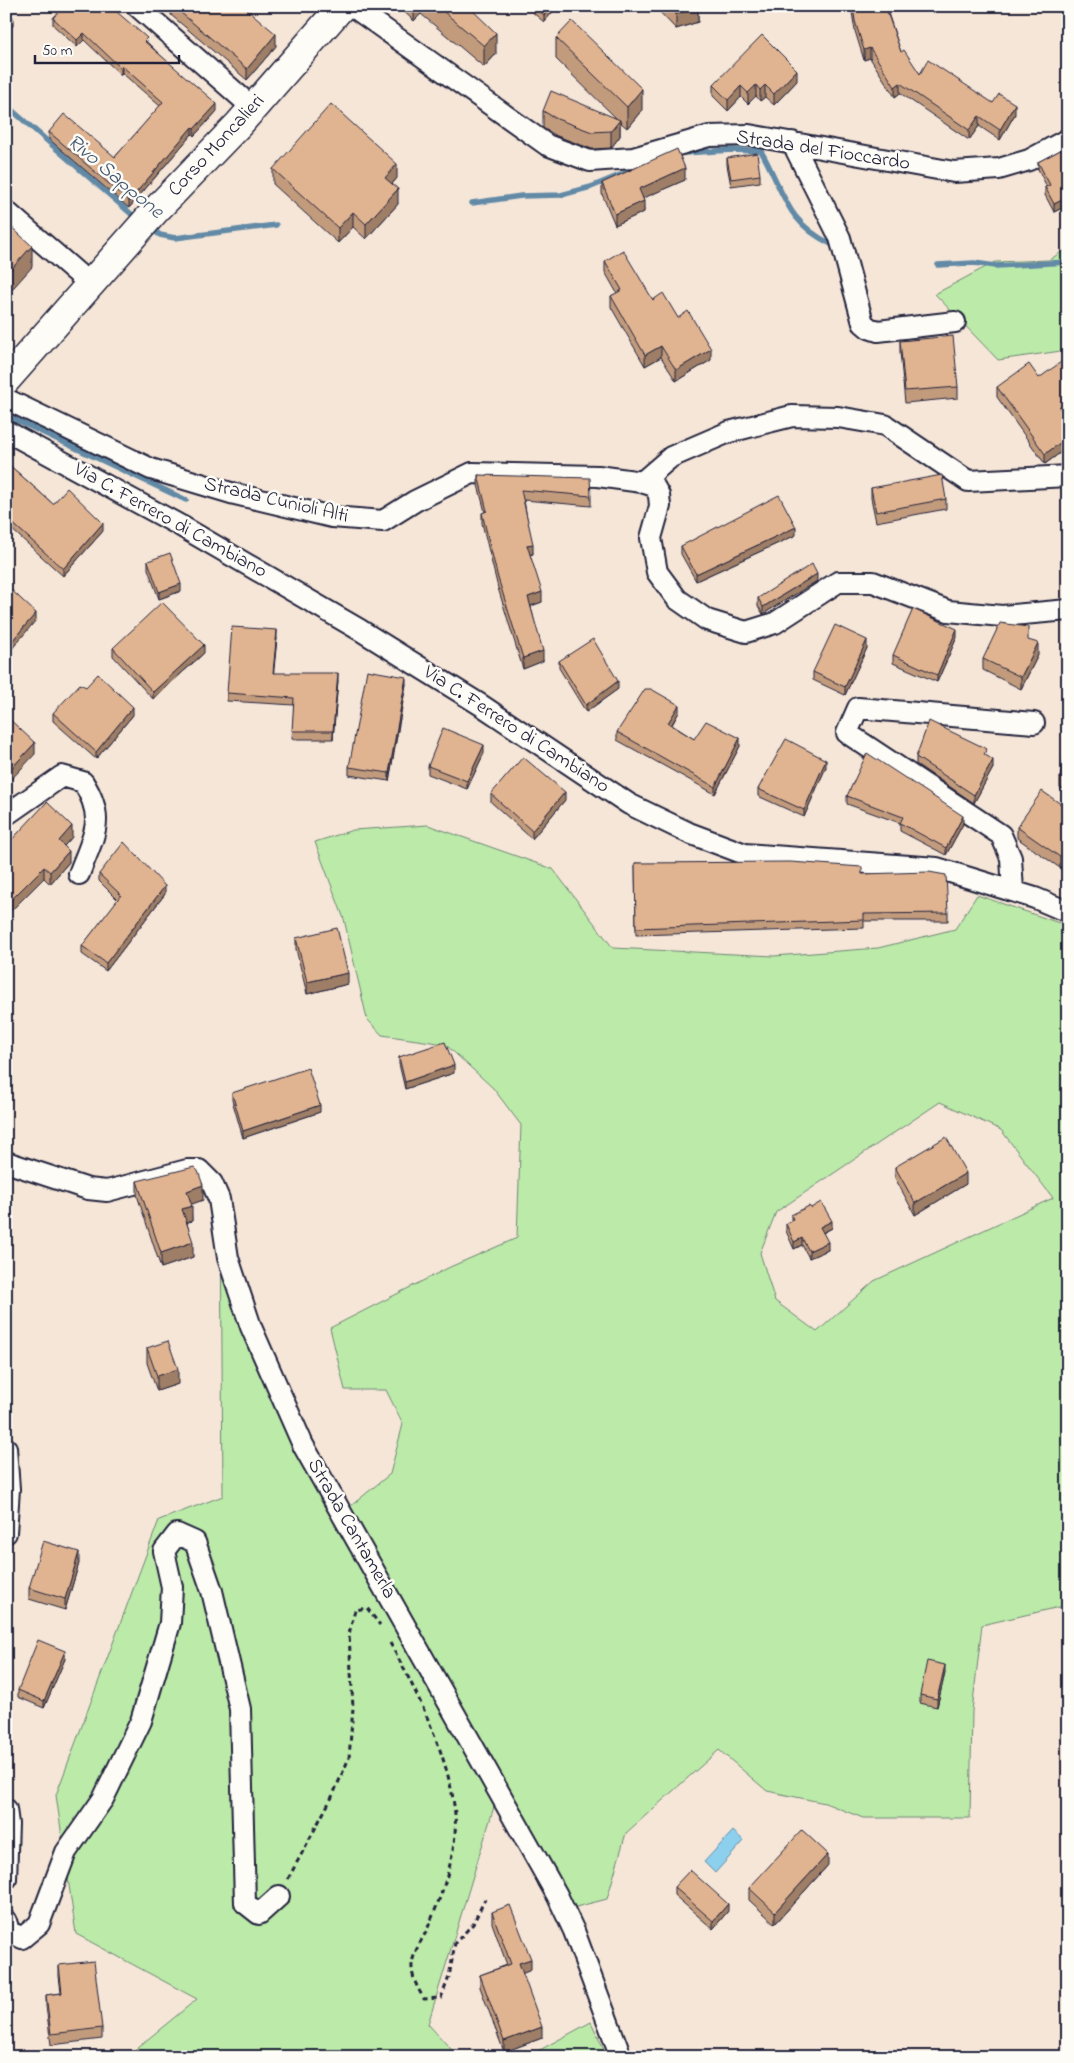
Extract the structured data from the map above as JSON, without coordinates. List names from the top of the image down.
{
  "streets": {
    "main road": ["Corso Moncalieri"],
    "street": [
      "Strada del Fioccardo",
      "Strada Cunioli Alti",
      "Via C. Ferrero di Cambiano",
      "Strada Cantamerla"
    ]
  },
  "water": ["Rivo Sappone"],
  "scale_bar": "50 m"
}
